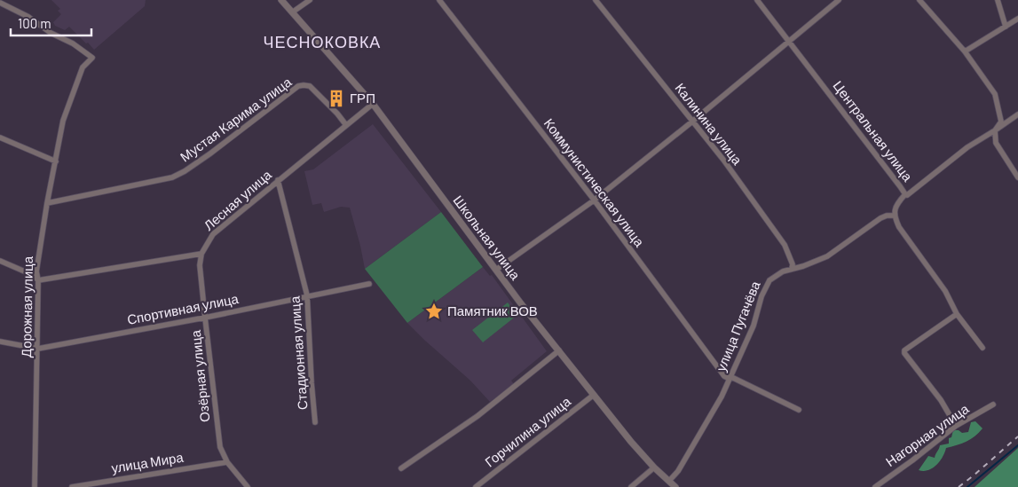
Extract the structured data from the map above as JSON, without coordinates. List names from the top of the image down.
{
  "streets": {
    "street": [
      "Мустая Карима улица",
      "Калинина улица",
      "Центральная улица",
      "Коммунистическая улица",
      "Лесная улица",
      "Школьная улица",
      "Дорожная улица",
      "Спортивная улица",
      "улица Пугачёва",
      "Стадионная улица",
      "Озёрная улица",
      "Горчилина улица",
      "Нагорная улица",
      "улица Мира"
    ]
  },
  "crossings": [
    ["Мустая Карима улица", "Лесная улица"],
    ["Мустая Карима улица", "Дорожная улица"],
    ["Калинина улица", "улица Пугачёва"],
    ["Центральная улица", "улица Пугачёва"],
    ["Коммунистическая улица", "улица Пугачёва"],
    ["Лесная улица", "Школьная улица"],
    ["Лесная улица", "Стадионная улица"],
    ["Лесная улица", "Озёрная улица"],
    ["Школьная улица", "улица Пугачёва"],
    ["Школьная улица", "Горчилина улица"],
    ["Дорожная улица", "Спортивная улица"],
    ["Спортивная улица", "Стадионная улица"],
    ["Спортивная улица", "Озёрная улица"],
    ["Озёрная улица", "улица Мира"]
  ],
  "districts": ["ЧЕСНОКОВКА"],
  "places": {
    "building": ["ГРП"],
    "place": ["Памятник ВОВ"]
  },
  "scale_bar": "100 m"
}
